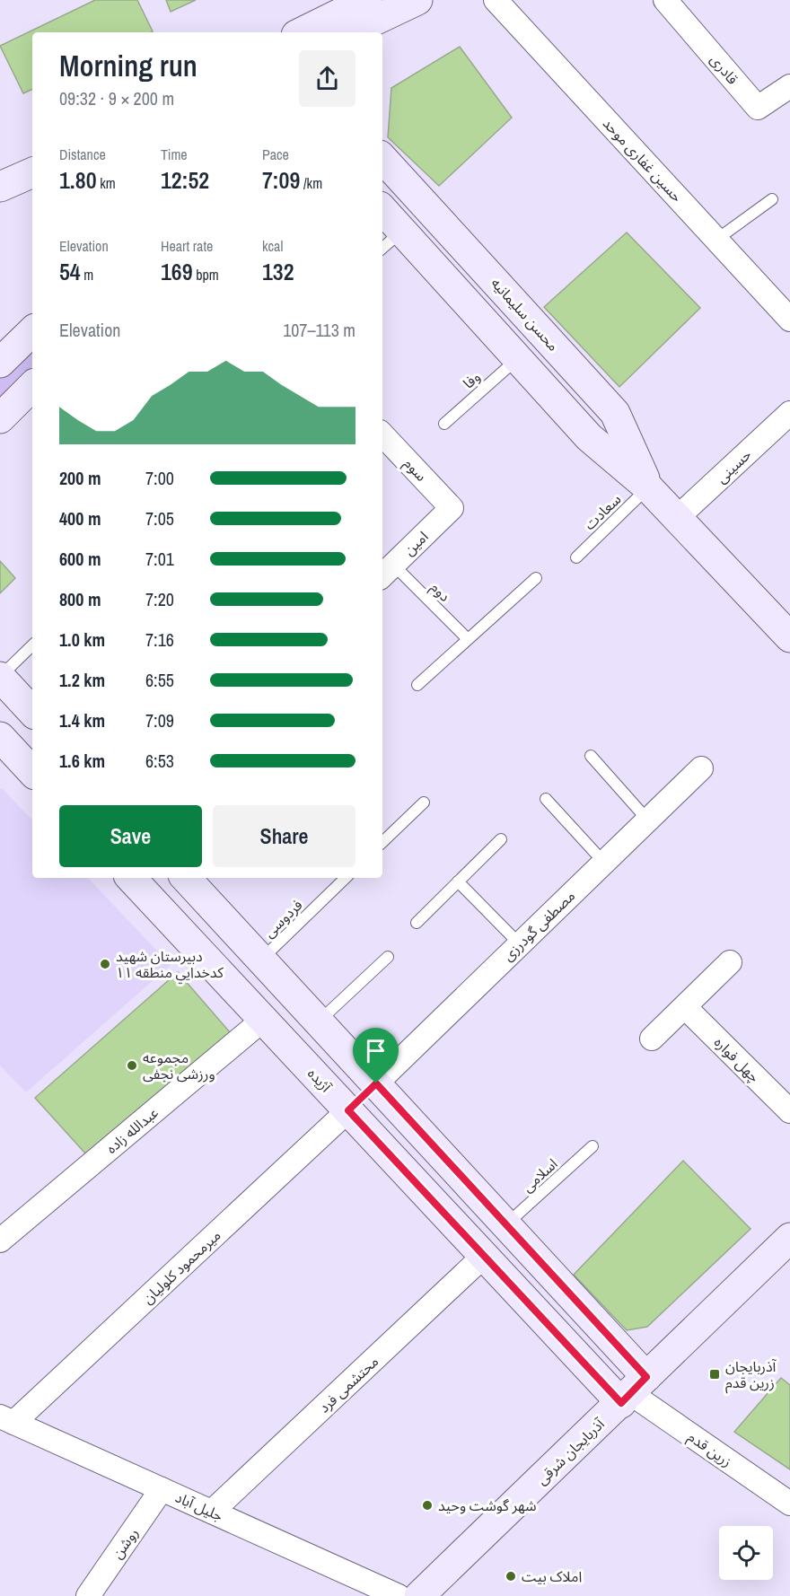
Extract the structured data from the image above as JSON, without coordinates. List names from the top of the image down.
{
  "streets": {
    "main road": ["محسن سلیمانیه", "آژیده", "آذربایجان شرقی"],
    "street": [
      "قادری",
      "حسین غفاری موحد",
      "حسینی",
      "سوم",
      "امین",
      "مصطفی گودرزی",
      "چهل فواره",
      "عبدالله زاده",
      "میرمحمود کلولیان",
      "محتشمی فرد",
      "زرین قدم",
      "جلیل آباد",
      "روشن"
    ],
    "lane": [
      "وفا",
      "سعادت",
      "دوم",
      "فردوسی",
      "اسلامی"
    ]
  },
  "crossings": [
    ["محسن سلیمانیه", "وفا"],
    ["محسن سلیمانیه", "حسینی"],
    ["محسن سلیمانیه", "سعادت"],
    ["سوم", "امین"],
    ["امین", "دوم"],
    ["آژیده", "عبدالله زاده"],
    ["آژیده", "میرمحمود کلولیان"],
    ["آژیده", "محتشمی فرد"],
    ["آژیده", "زرین قدم"],
    ["آژیده", "آذربایجان شرقی"],
    ["میرمحمود کلولیان", "جلیل آباد"],
    ["محتشمی فرد", "جلیل آباد"],
    ["زرین قدم", "آذربایجان شرقی"],
    ["جلیل آباد", "روشن"]
  ],
  "places": {
    "other": [
      "دبيرستان شهيد كدخدايي منطقه ١١",
      "مجموعه ورزشی نجفی",
      "شهر گوشت وحید",
      "املاک بیت"
    ],
    "transit": ["آذربایجان زرین قدم"]
  },
  "page": {
    "heading": ["Morning run", "09:32 · 9 × 200 m"],
    "stats": [
      ["Distance", "1.80 km"],
      ["Time", "12:52"],
      ["Pace", "7:09 /km"],
      ["Elevation", "54 m"],
      ["Heart rate", "169 bpm"],
      ["kcal", "132"]
    ],
    "chart": ["Elevation", "107–113 m"],
    "list": [
      {
        "name": "200 m",
        "note": "7:00"
      },
      {
        "name": "400 m",
        "note": "7:05"
      },
      {
        "name": "600 m",
        "note": "7:01"
      },
      {
        "name": "800 m",
        "note": "7:20"
      },
      {
        "name": "1.0 km",
        "note": "7:16"
      },
      {
        "name": "1.2 km",
        "note": "6:55"
      },
      {
        "name": "1.4 km",
        "note": "7:09"
      },
      {
        "name": "1.6 km",
        "note": "6:53"
      }
    ],
    "buttons": ["Save", "Share"]
  }
}
